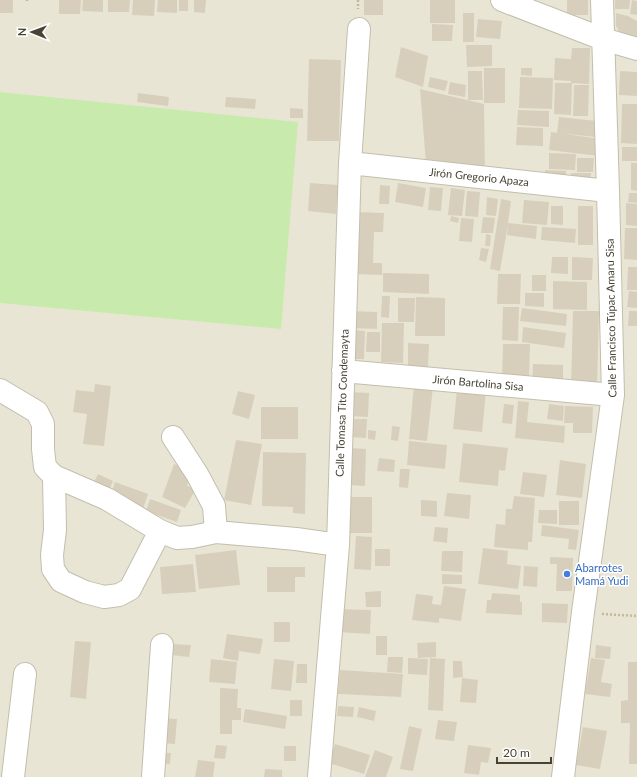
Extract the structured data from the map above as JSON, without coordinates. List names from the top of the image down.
{
  "streets": {
    "street": [
      "Jirón Gregorio Apaza",
      "Calle Francisco Túpac Amaru Sisa",
      "Jirón Bartolina Sisa",
      "Calle Tomasa Tito Condemayta"
    ]
  },
  "crossings": [
    ["Jirón Gregorio Apaza", "Calle Francisco Túpac Amaru Sisa"],
    ["Jirón Gregorio Apaza", "Calle Tomasa Tito Condemayta"],
    ["Calle Francisco Túpac Amaru Sisa", "Jirón Bartolina Sisa"],
    ["Jirón Bartolina Sisa", "Calle Tomasa Tito Condemayta"]
  ],
  "places": ["Abarrotes Mamá Yudi"],
  "scale_bar": "20 m",
  "north": "left"
}
